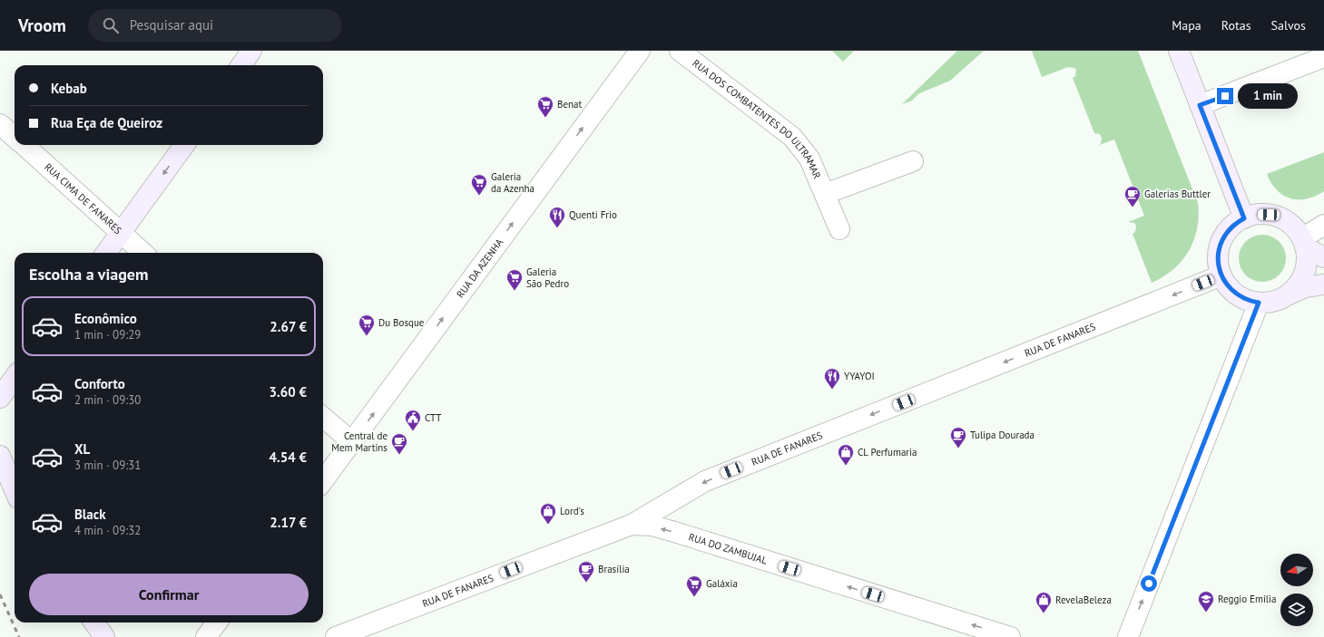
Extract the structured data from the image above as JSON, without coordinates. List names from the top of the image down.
{
  "streets": {
    "street": [
      "RUA DOS COMBATENTES DO ULTRAMAR",
      "RUA CIMA DE FANARES",
      "RUA DA AZENHA",
      "RUA DE FANARES",
      "RUA DO ZAMBUJAL"
    ]
  },
  "crossings": [
    ["RUA DE FANARES", "RUA DO ZAMBUJAL"]
  ],
  "one_way": ["RUA DA AZENHA", "RUA DE FANARES", "RUA DO ZAMBUJAL"],
  "places": {
    "supermarket": [
      "Benat",
      "Galeria da Azenha",
      "Galeria São Pedro",
      "Du Bosque",
      "Galáxia"
    ],
    "cafe": [
      "Galerias Buttler",
      "Tulipa Dourada",
      "Central de Mem Martins",
      "Brasília"
    ],
    "restaurant": ["Quenti Frio", "YYAYOI"],
    "public building": ["CTT"],
    "shop": ["CL Perfumaria", "Lord's", "RevelaBeleza"],
    "school or university": ["Reggio Emilia"]
  },
  "north": "left",
  "page": {
    "header": "Vroom",
    "search": "Pesquisar aqui",
    "nav": ["Mapa", "Rotas", "Salvos"],
    "banner": ["Kebab", "Rua Eça de Queiroz"],
    "bubble": "1 min",
    "heading": "Escolha a viagem",
    "list": [
      {
        "name": "Econômico",
        "note": "1 min · 09:29",
        "value": "2.67 €"
      },
      {
        "name": "Conforto",
        "note": "2 min · 09:30",
        "value": "3.60 €"
      },
      {
        "name": "XL",
        "note": "3 min · 09:31",
        "value": "4.54 €"
      },
      {
        "name": "Black",
        "note": "4 min · 09:32",
        "value": "2.17 €"
      }
    ],
    "buttons": "Confirmar"
  }
}
